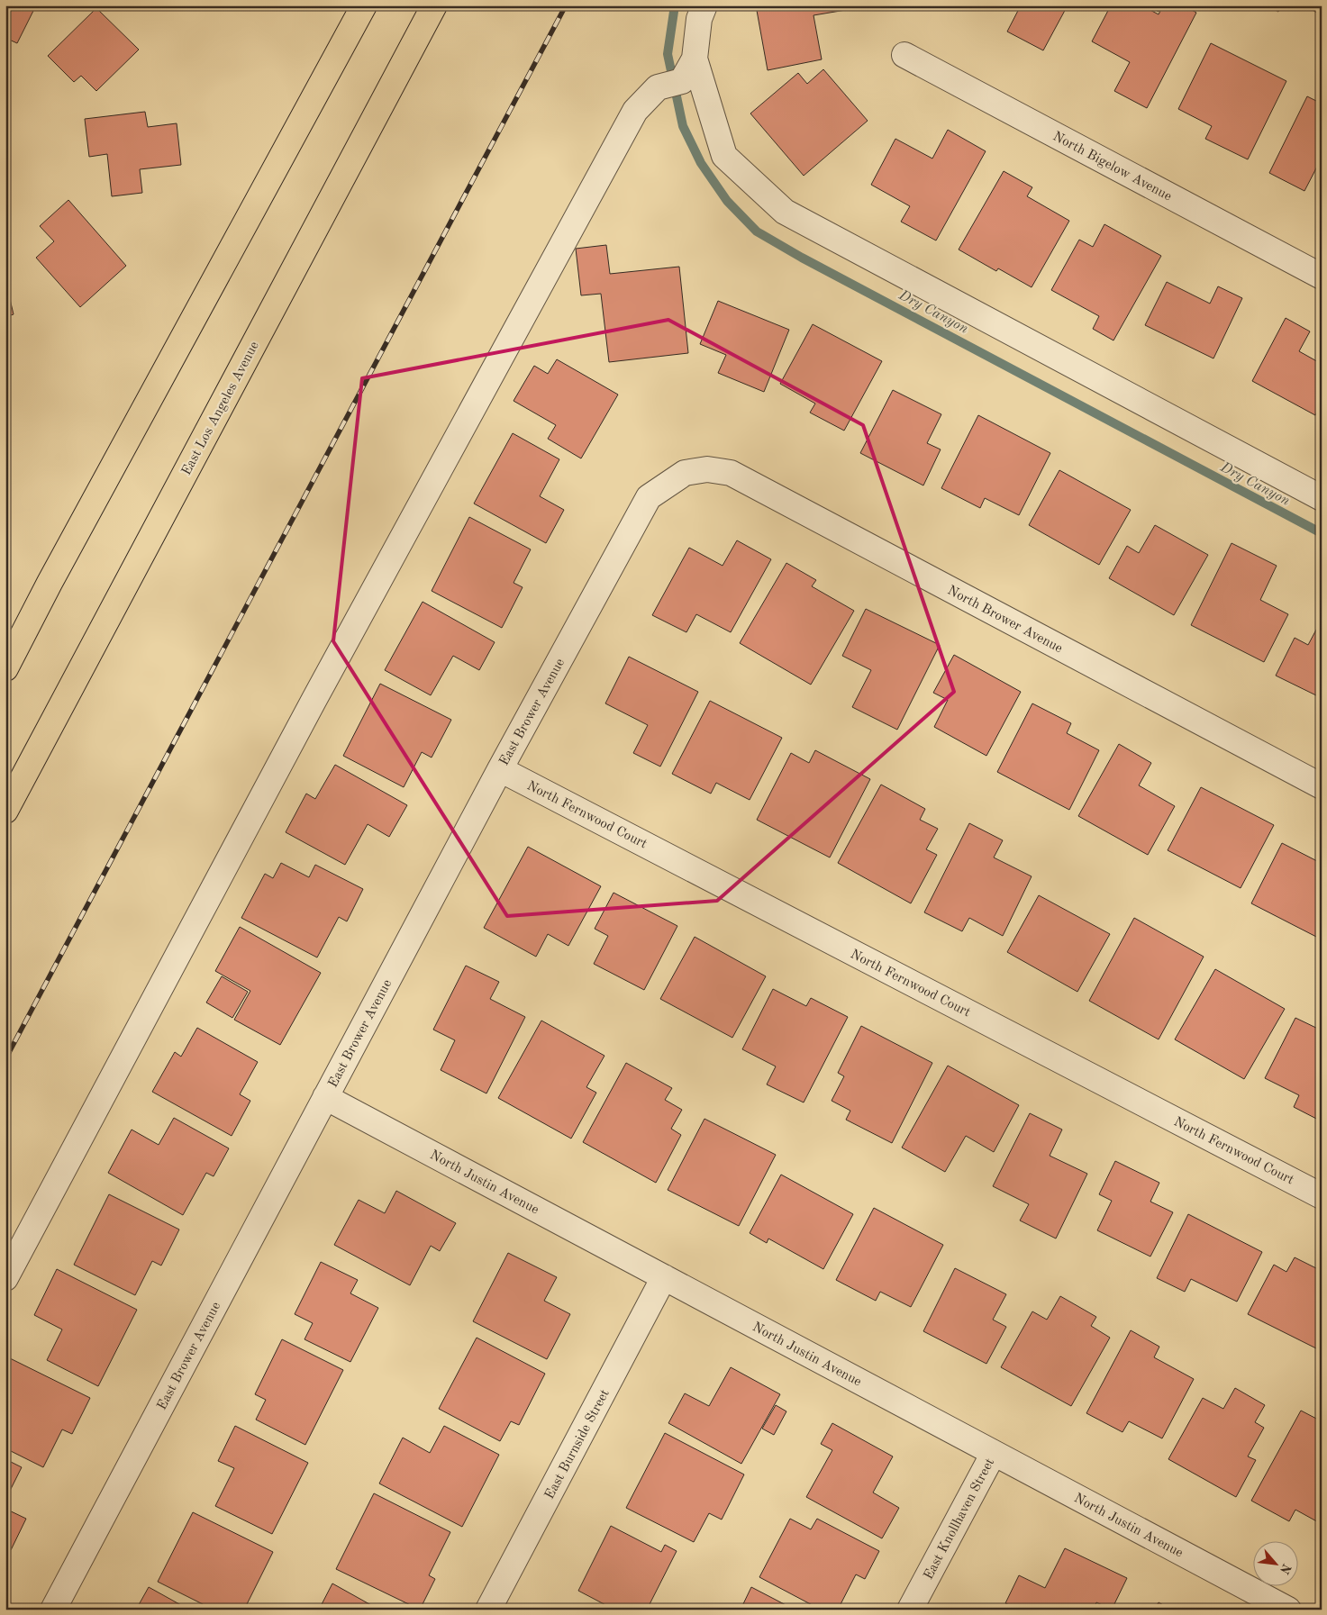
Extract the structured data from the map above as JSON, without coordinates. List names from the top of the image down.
{
  "streets": {
    "main road": ["East Los Angeles Avenue"],
    "street": [
      "North Bigelow Avenue",
      "North Brower Avenue",
      "East Brower Avenue",
      "North Fernwood Court",
      "North Justin Avenue",
      "East Burnside Street",
      "East Knollhaven Street"
    ]
  },
  "crossings": [
    ["North Brower Avenue", "East Brower Avenue"],
    ["East Brower Avenue", "North Fernwood Court"],
    ["East Brower Avenue", "North Justin Avenue"],
    ["North Justin Avenue", "East Burnside Street"],
    ["North Justin Avenue", "East Knollhaven Street"]
  ],
  "water": ["Dry Canyon"],
  "north": "bottom right"
}
